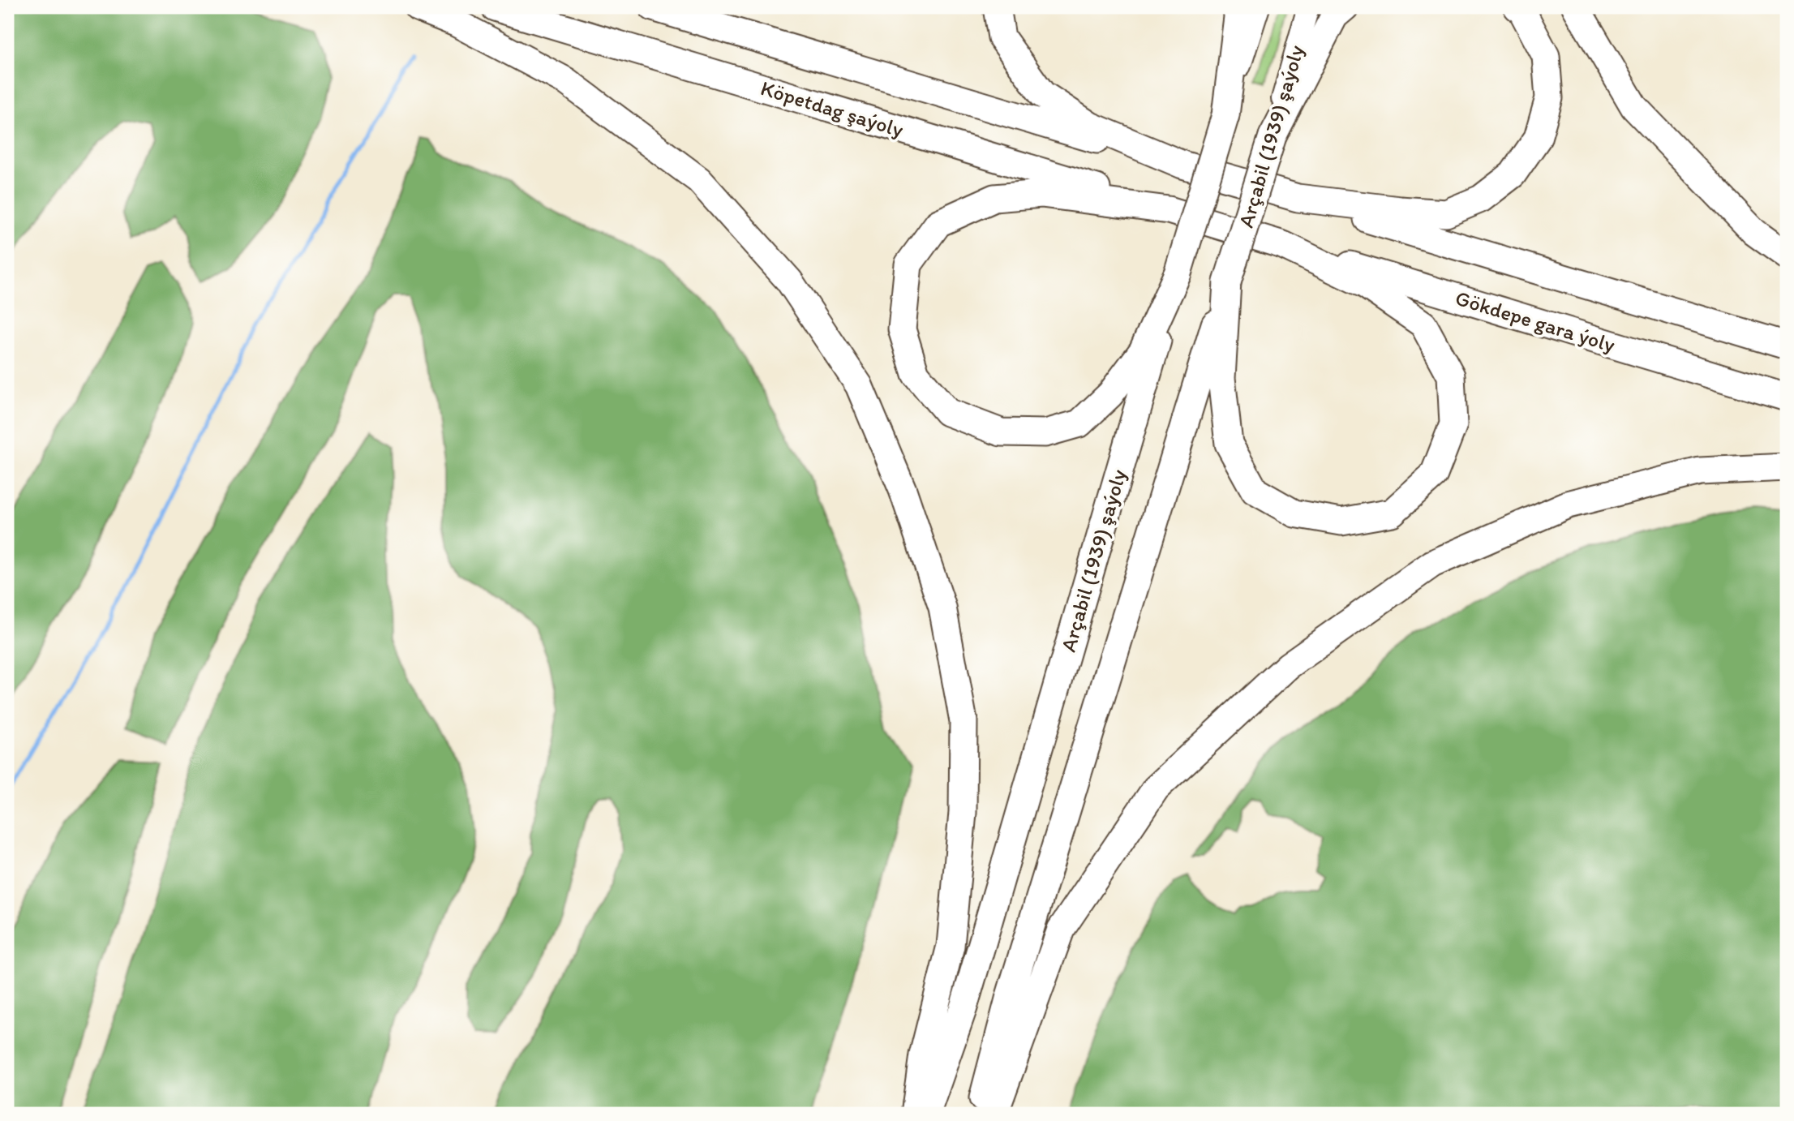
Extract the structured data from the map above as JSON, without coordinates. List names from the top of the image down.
{
  "streets": {
    "main road": ["Köpetdag şaýoly", "Arçabil (1939) şaýoly", "Gökdepe gara ýoly"]
  }
}
